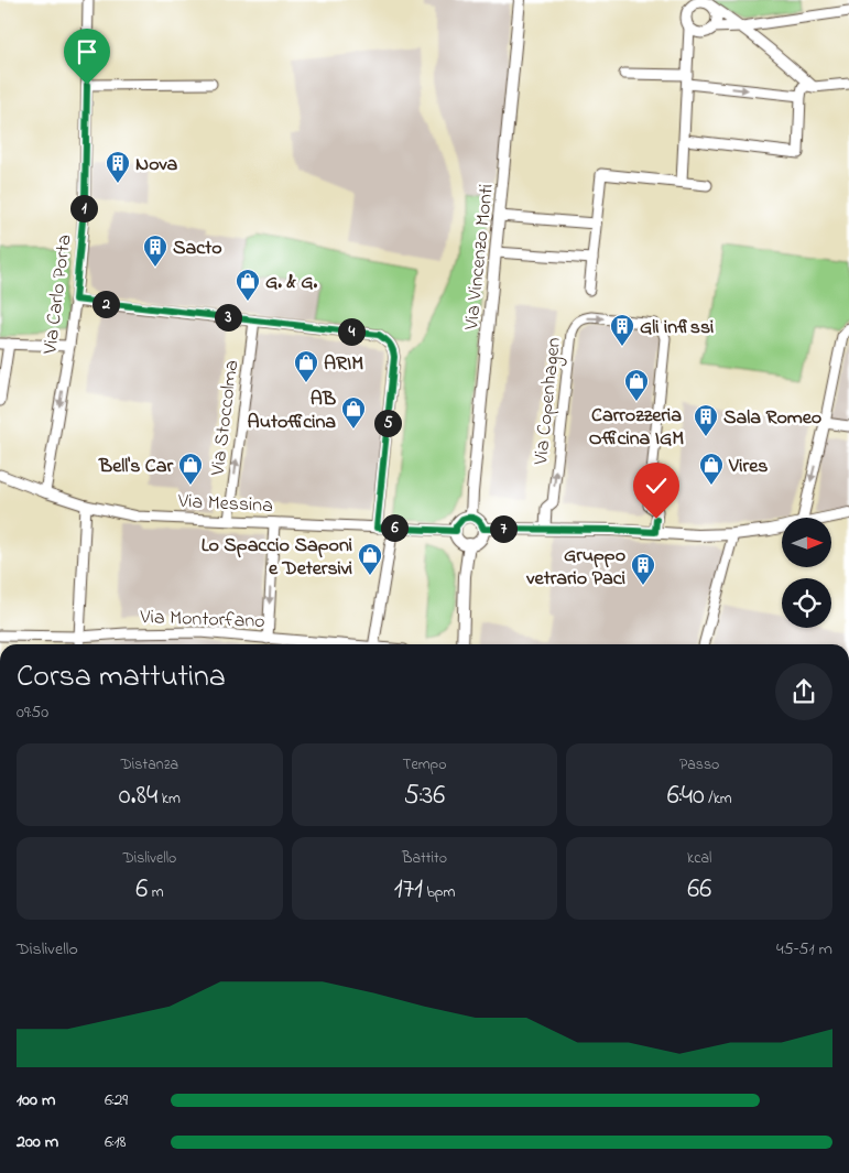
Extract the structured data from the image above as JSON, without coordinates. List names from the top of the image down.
{
  "streets": {
    "street": [
      "Via Vincenzo Monti",
      "Via Carlo Porta",
      "Via Copenhagen",
      "Via Stoccolma",
      "Via Messina",
      "Via Montorfano"
    ]
  },
  "crossings": [
    ["Via Vincenzo Monti", "Via Messina"],
    ["Via Carlo Porta", "Via Messina"],
    ["Via Stoccolma", "Via Messina"]
  ],
  "one_way": ["Via Stoccolma"],
  "places": {
    "building": [
      "Nova",
      "Sacto",
      "Gli infissi",
      "Sala Romeo",
      "Gruppo vetrario Paci"
    ],
    "shop": [
      "G. & G.",
      "ARIM",
      "Carrozzeria Officina IGM",
      "AB Autofficina",
      "Bell's Car",
      "Vires",
      "Lo Spaccio Saponi e Detersivi"
    ]
  },
  "north": "right",
  "page": {
    "pins": [
      "1",
      "2",
      "3",
      "4",
      "5",
      "6",
      "7"
    ],
    "heading": ["Corsa mattutina", "09:50"],
    "stats": [
      ["Distanza", "0.84 km"],
      ["Tempo", "5:36"],
      ["Passo", "6:40 /km"],
      ["Dislivello", "6 m"],
      ["Battito", "171 bpm"],
      ["kcal", "66"]
    ],
    "chart": ["Dislivello", "45–51 m"],
    "list": [
      {
        "name": "100 m",
        "note": "6:29"
      },
      {
        "name": "200 m",
        "note": "6:18"
      }
    ]
  }
}
